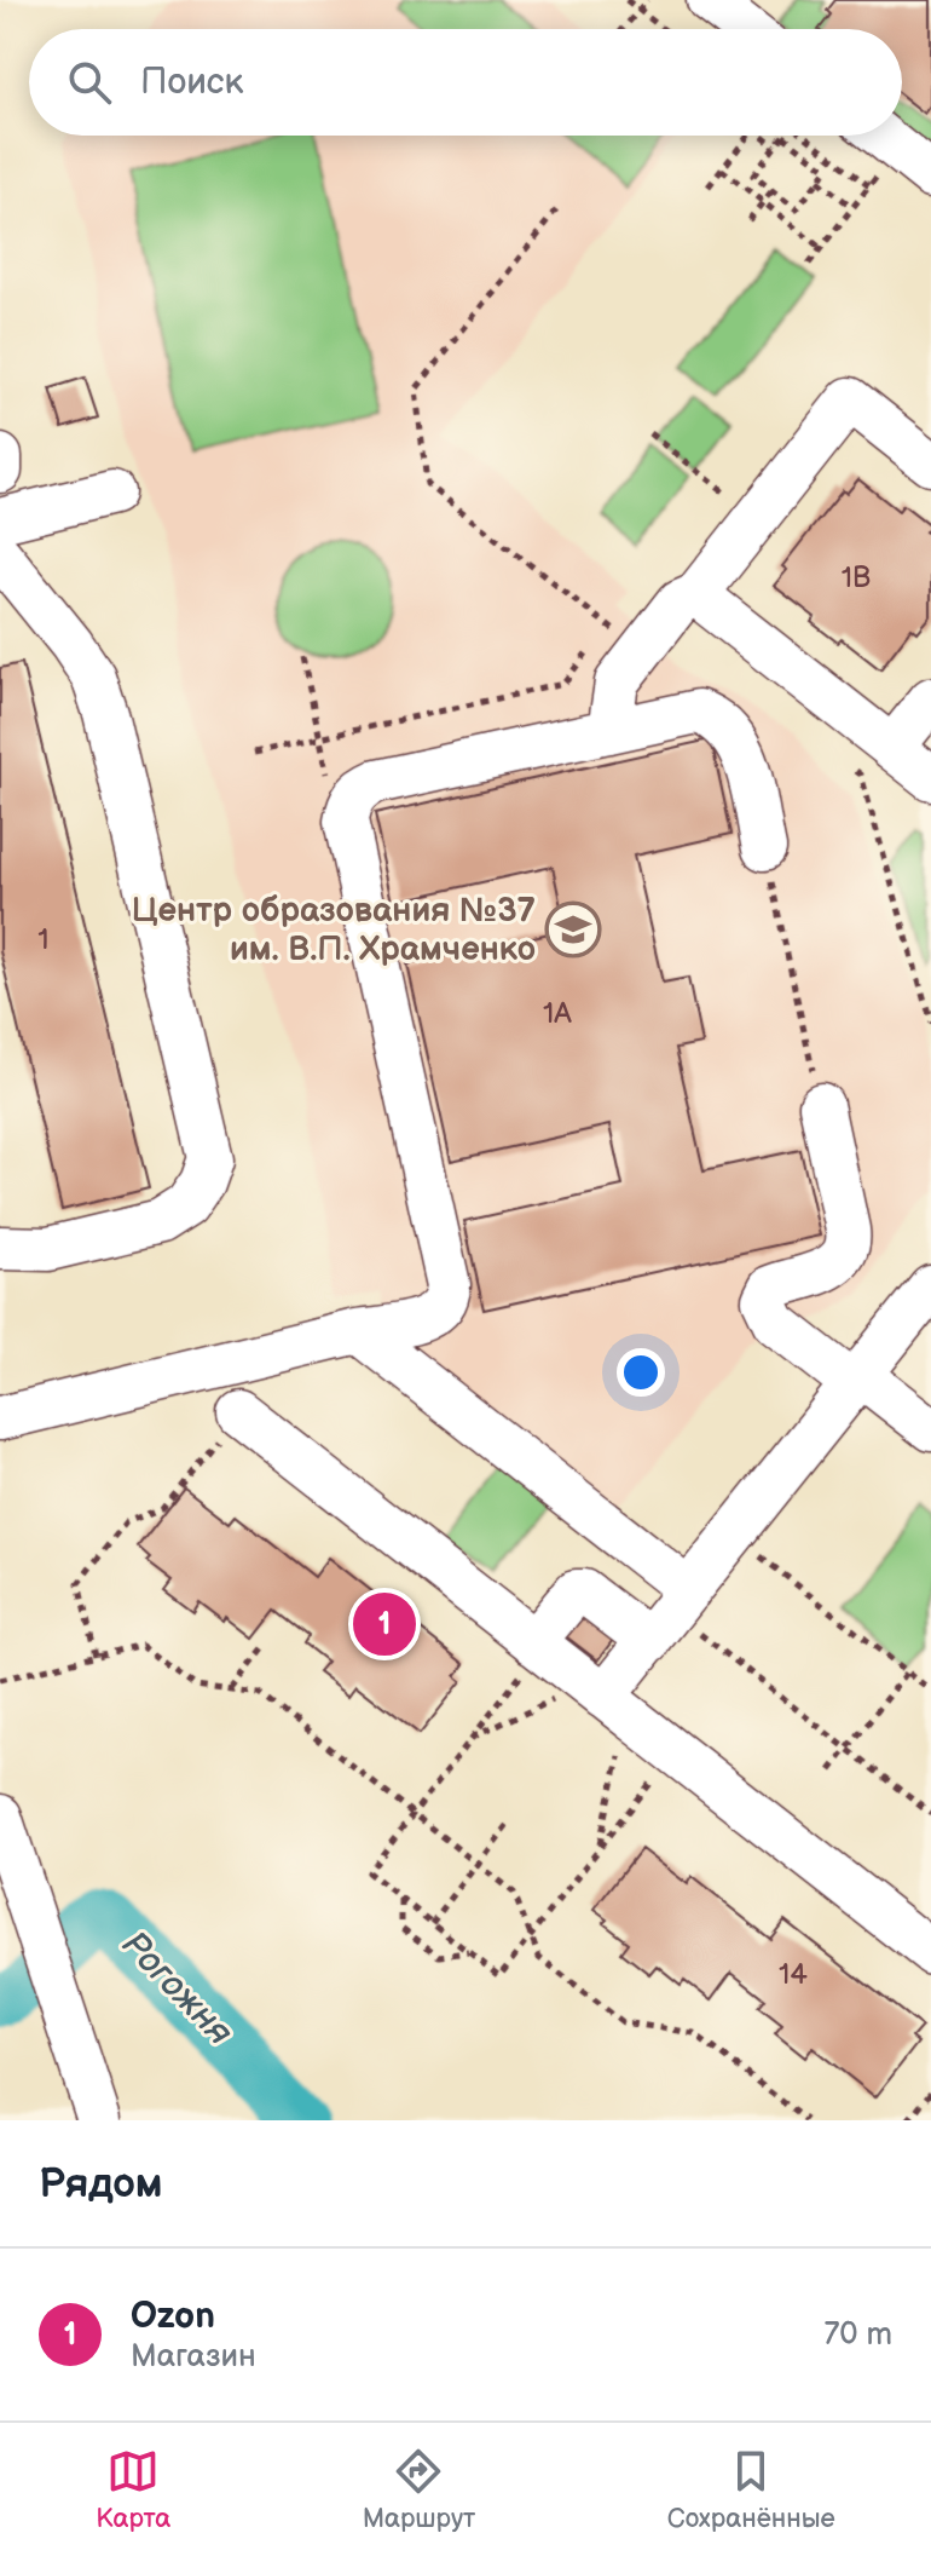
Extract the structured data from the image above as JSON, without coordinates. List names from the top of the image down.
{
  "water": ["Рогожня"],
  "places": {
    "school or university": ["Центр образования №37 им. В.П. Храмченко"]
  },
  "house_numbers": [
    "1В",
    "1",
    "1А",
    "14"
  ],
  "page": {
    "search": "Поиск",
    "pins": "1",
    "heading": "Рядом",
    "list": [
      {
        "mark": "1",
        "name": "Ozon",
        "note": "Магазин",
        "value": "70 m"
      }
    ],
    "nav": ["Карта", "Маршрут", "Сохранённые"]
  }
}
